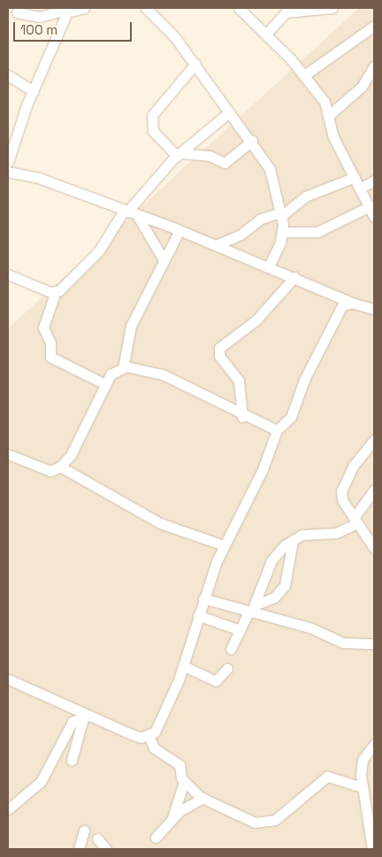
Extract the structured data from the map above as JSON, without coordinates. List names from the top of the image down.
{
  "scale_bar": "100 m"
}
